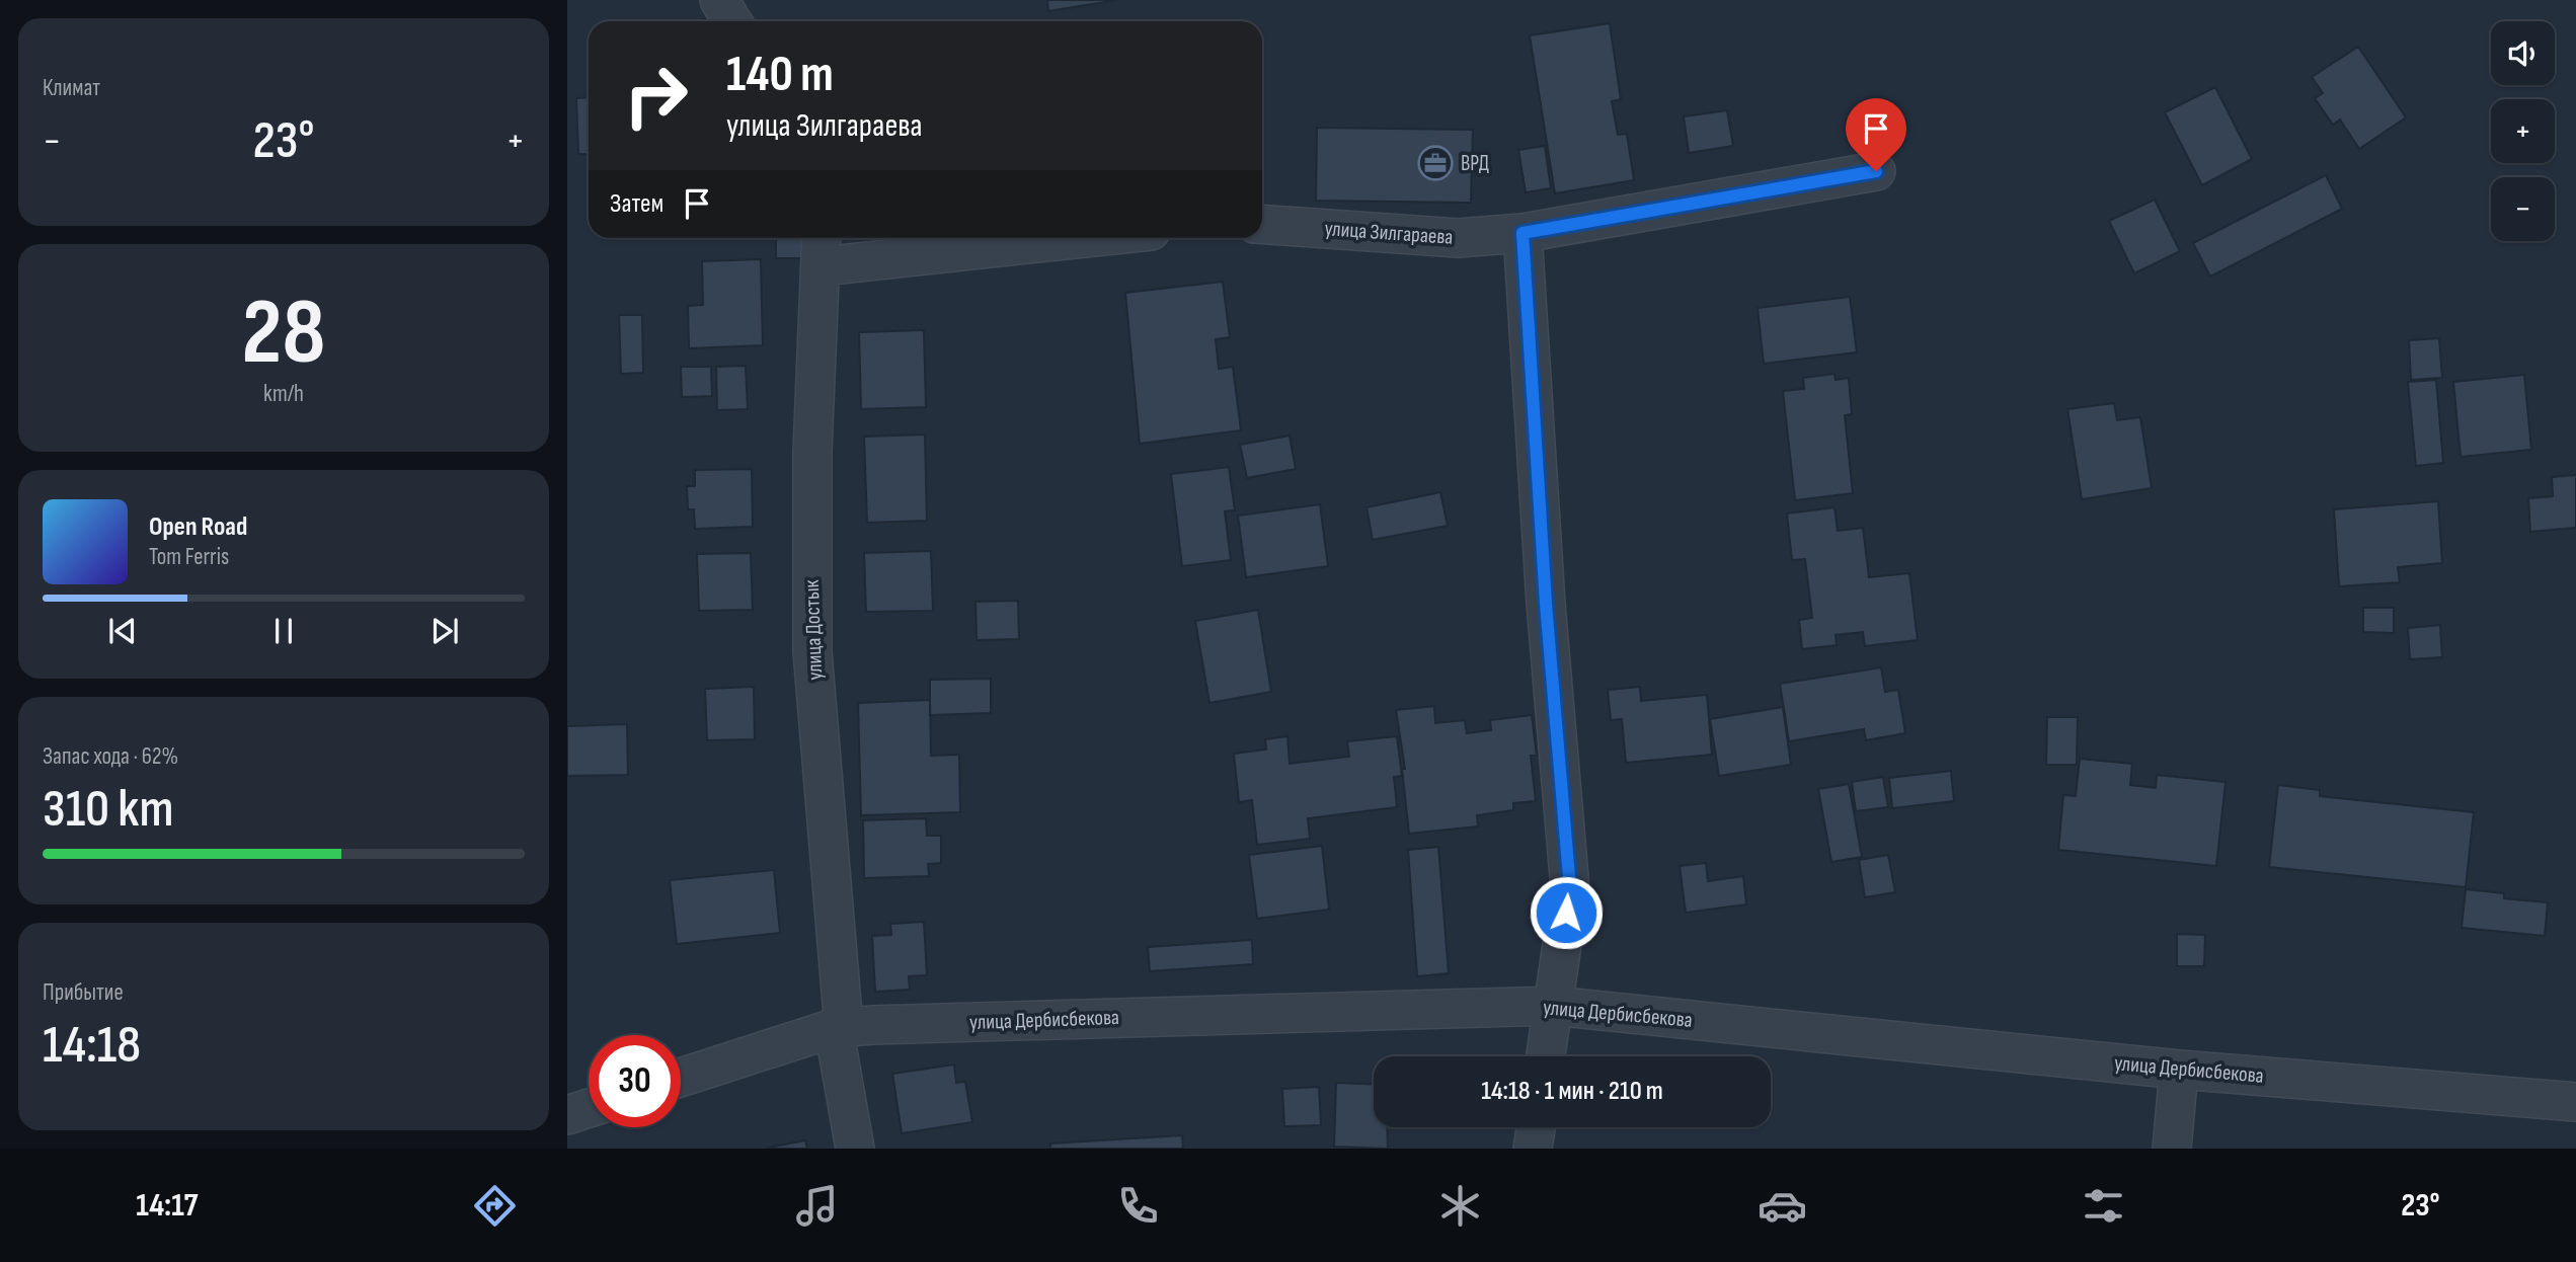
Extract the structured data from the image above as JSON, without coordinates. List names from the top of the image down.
{
  "streets": {
    "street": ["улица Зилгараева", "улица Достык", "улица Дербисбекова"]
  },
  "crossings": [
    ["улица Достык", "улица Дербисбекова"]
  ],
  "places": {
    "office": ["ВРД"]
  },
  "page": {
    "tile": [
      "Климат",
      ["28", "km/h"],
      ["Запас хода · 62%", "310 km"],
      ["Прибытие", "14:18"]
    ],
    "map_buttons": ["+", "−"],
    "turn": ["140 m", "улица Зилгараева"],
    "heat": ["−", "23°", "+"],
    "then": "Затем",
    "song": ["Open Road", "Tom Ferris"],
    "limit": "30",
    "trip": "14:18 · 1 мин · 210 m",
    "tabs": ["14:17", "23°"]
  }
}
